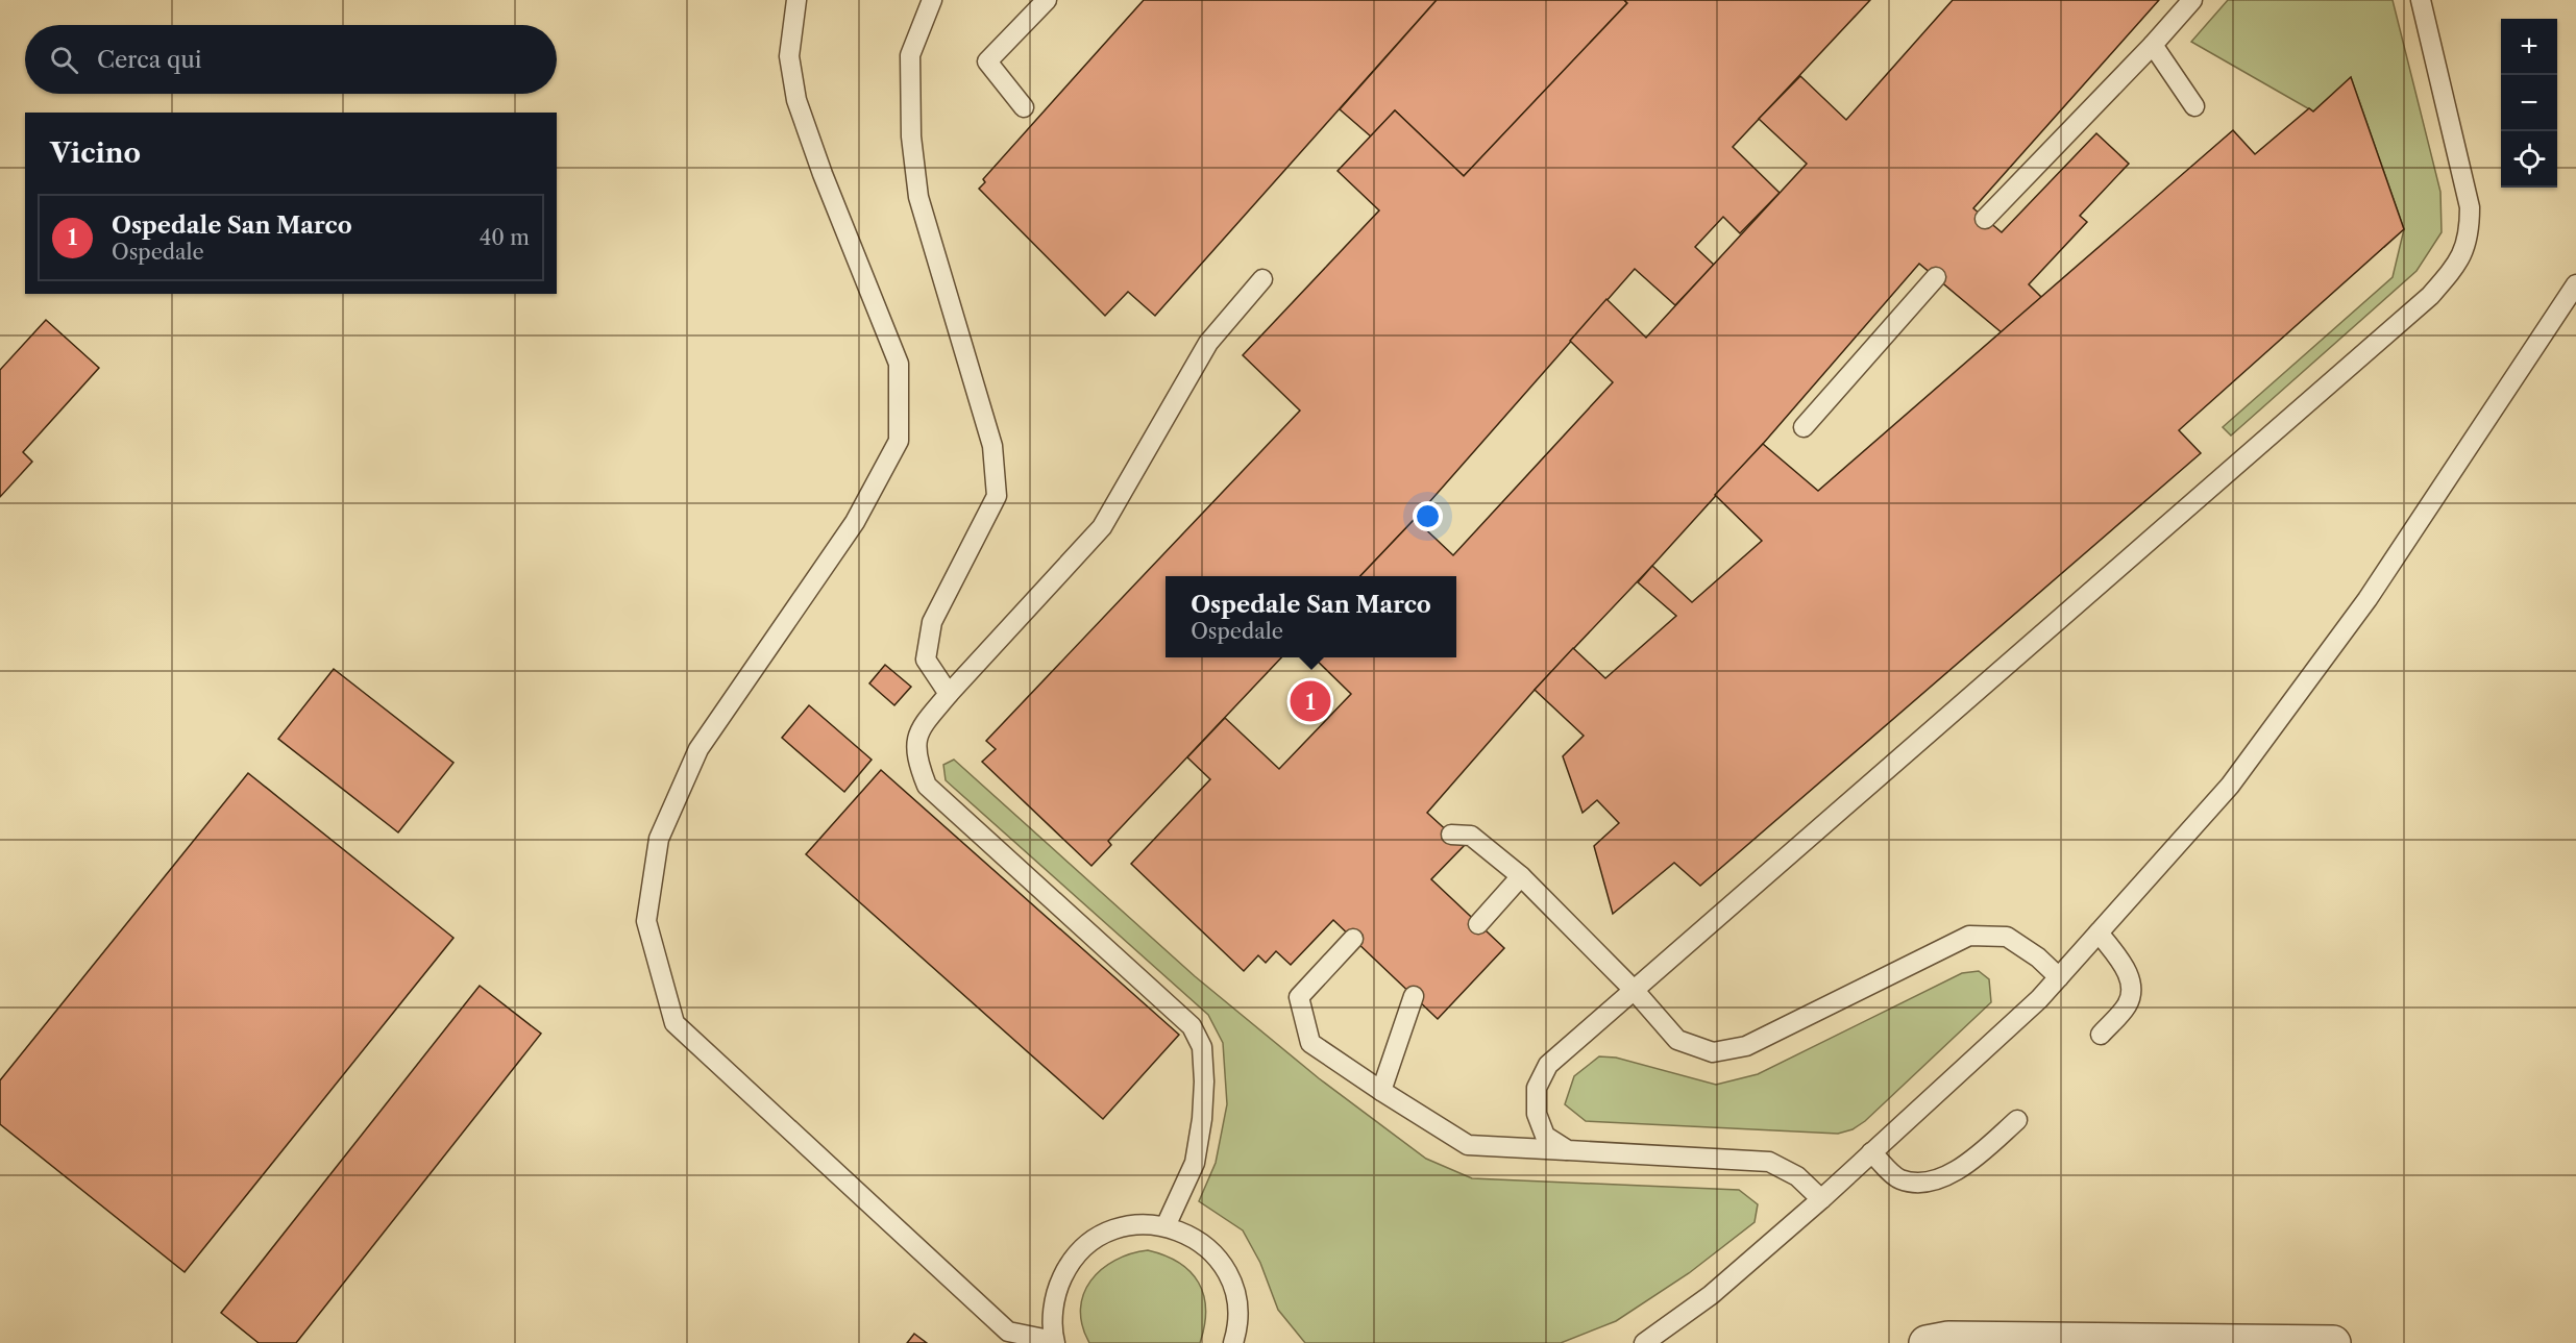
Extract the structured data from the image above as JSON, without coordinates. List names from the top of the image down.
{
  "page": {
    "map_buttons": ["+", "−"],
    "search": "Cerca qui",
    "heading": "Vicino",
    "list": [
      {
        "mark": "1",
        "name": "Ospedale San Marco",
        "note": "Ospedale",
        "value": "40 m"
      }
    ],
    "popup": ["Ospedale San Marco", "Ospedale"],
    "pins": "1"
  }
}
